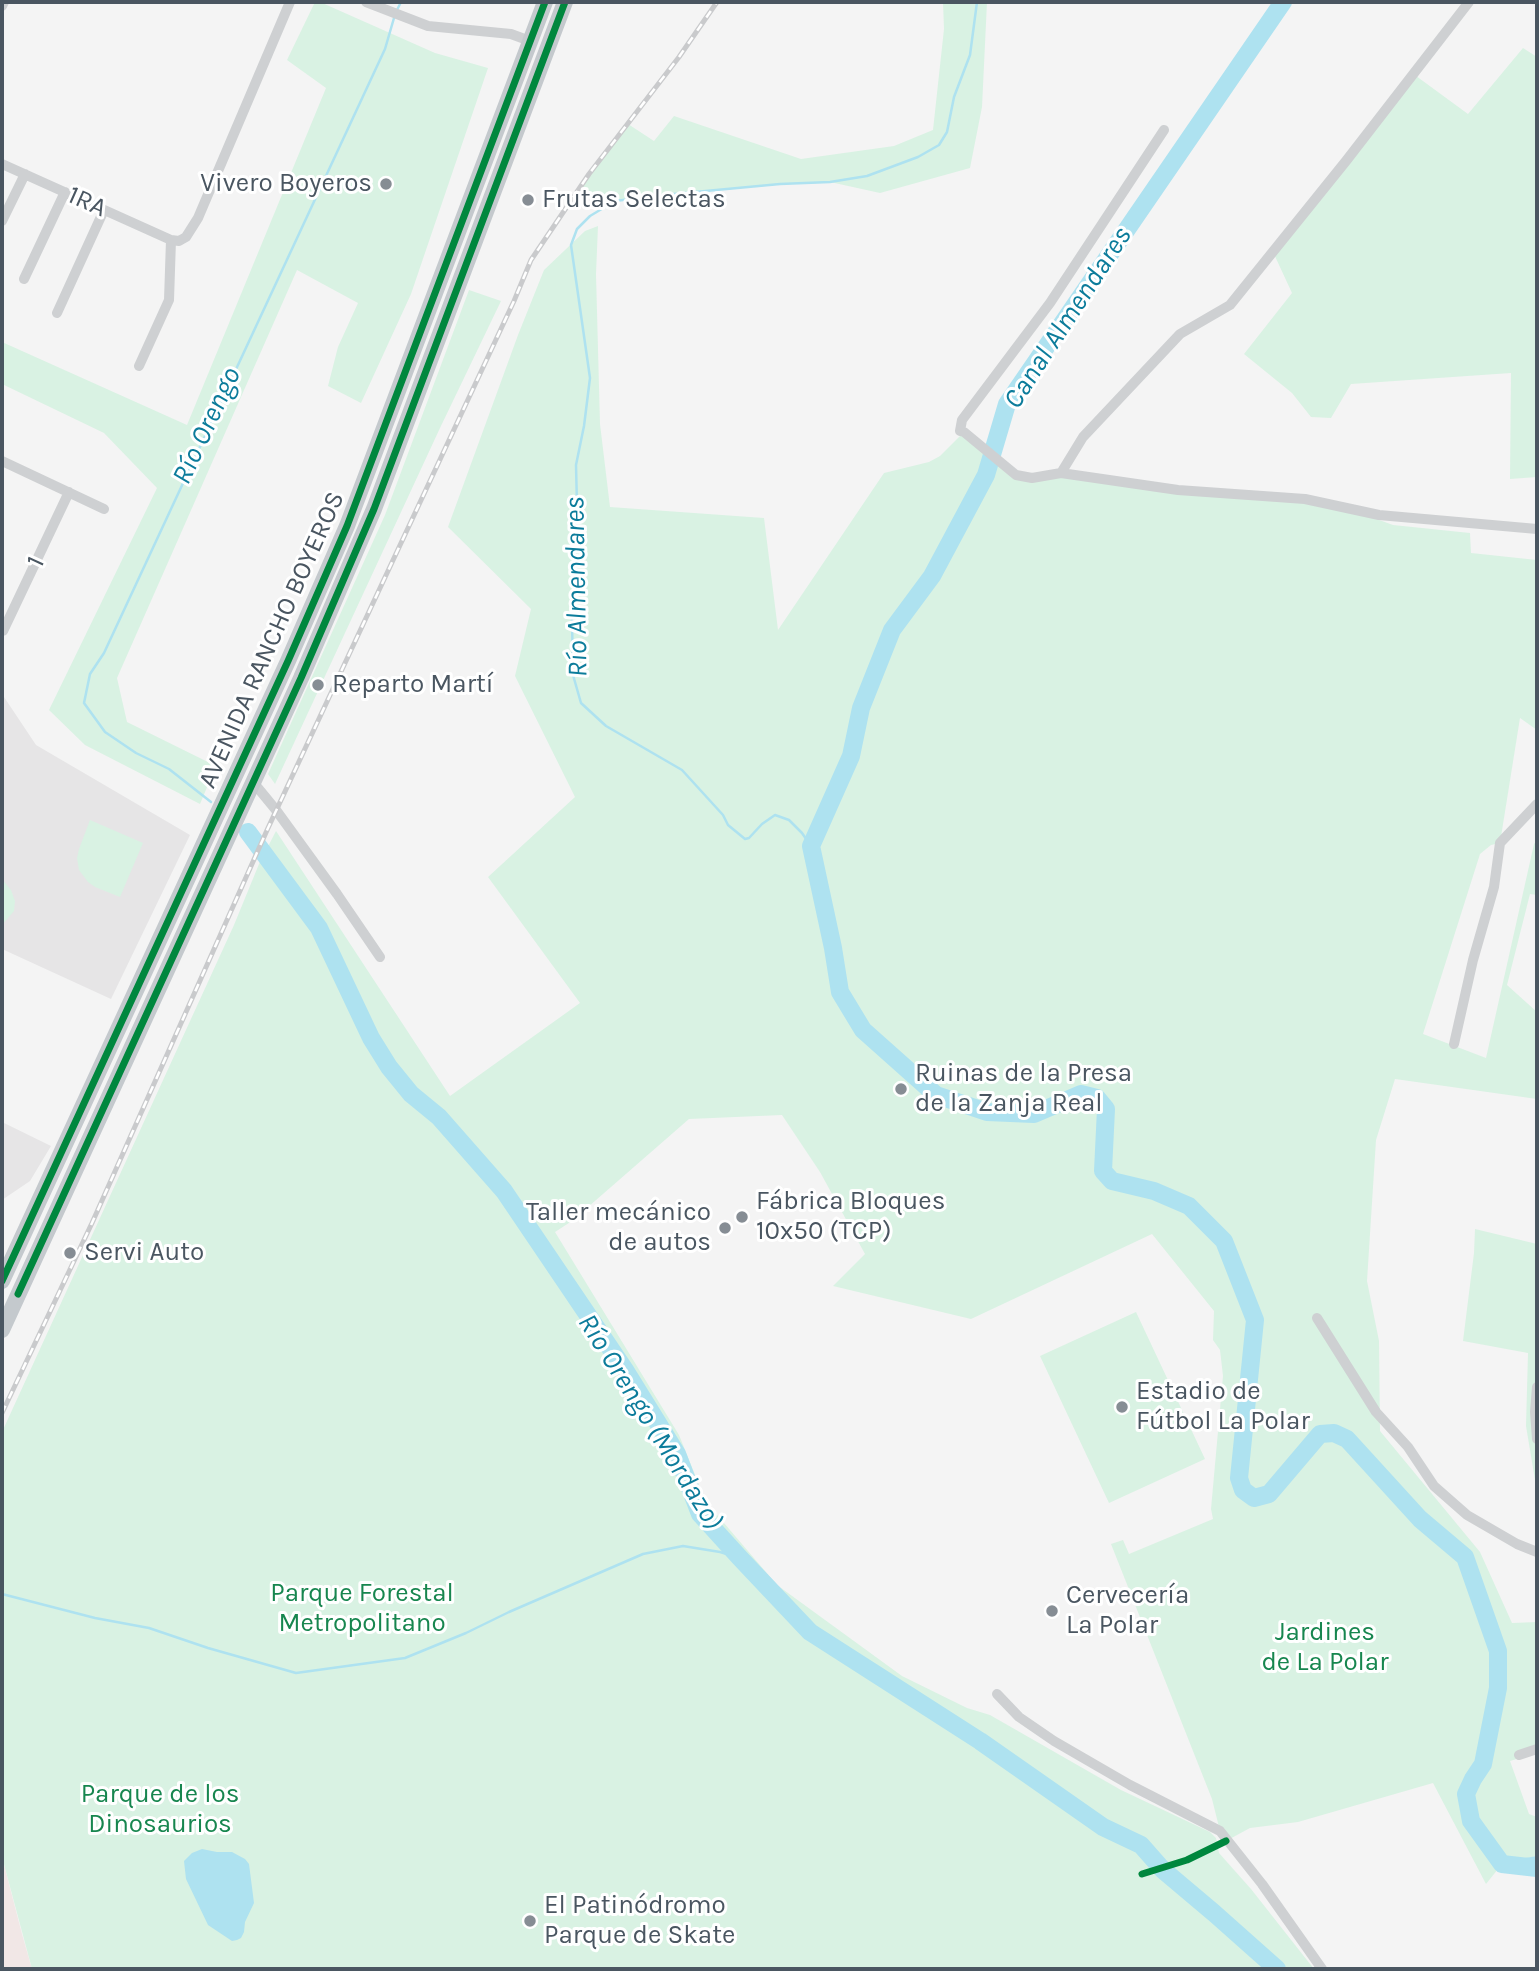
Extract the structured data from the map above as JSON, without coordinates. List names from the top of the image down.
{
  "streets": {
    "highway": ["AVENIDA RANCHO BOYEROS"],
    "street": ["1RA", "1"]
  },
  "water": [
    "Canal Almendares",
    "Río Orengo",
    "Río Almendares",
    "Río Orengo (Mordazo)"
  ],
  "parks": ["Parque Forestal Metropolitano", "Jardines de La Polar", "Parque de los Dinosaurios"],
  "places": [
    "Vivero Boyeros",
    "Frutas Selectas",
    "Reparto Martí",
    "Ruinas de la Presa de la Zanja Real",
    "Fábrica Bloques 10x50 (TCP)",
    "Taller mecánico de autos",
    "Servi Auto",
    "Estadio de Fútbol La Polar",
    "Cervecería La Polar",
    "El Patinódromo Parque de Skate"
  ]
}
